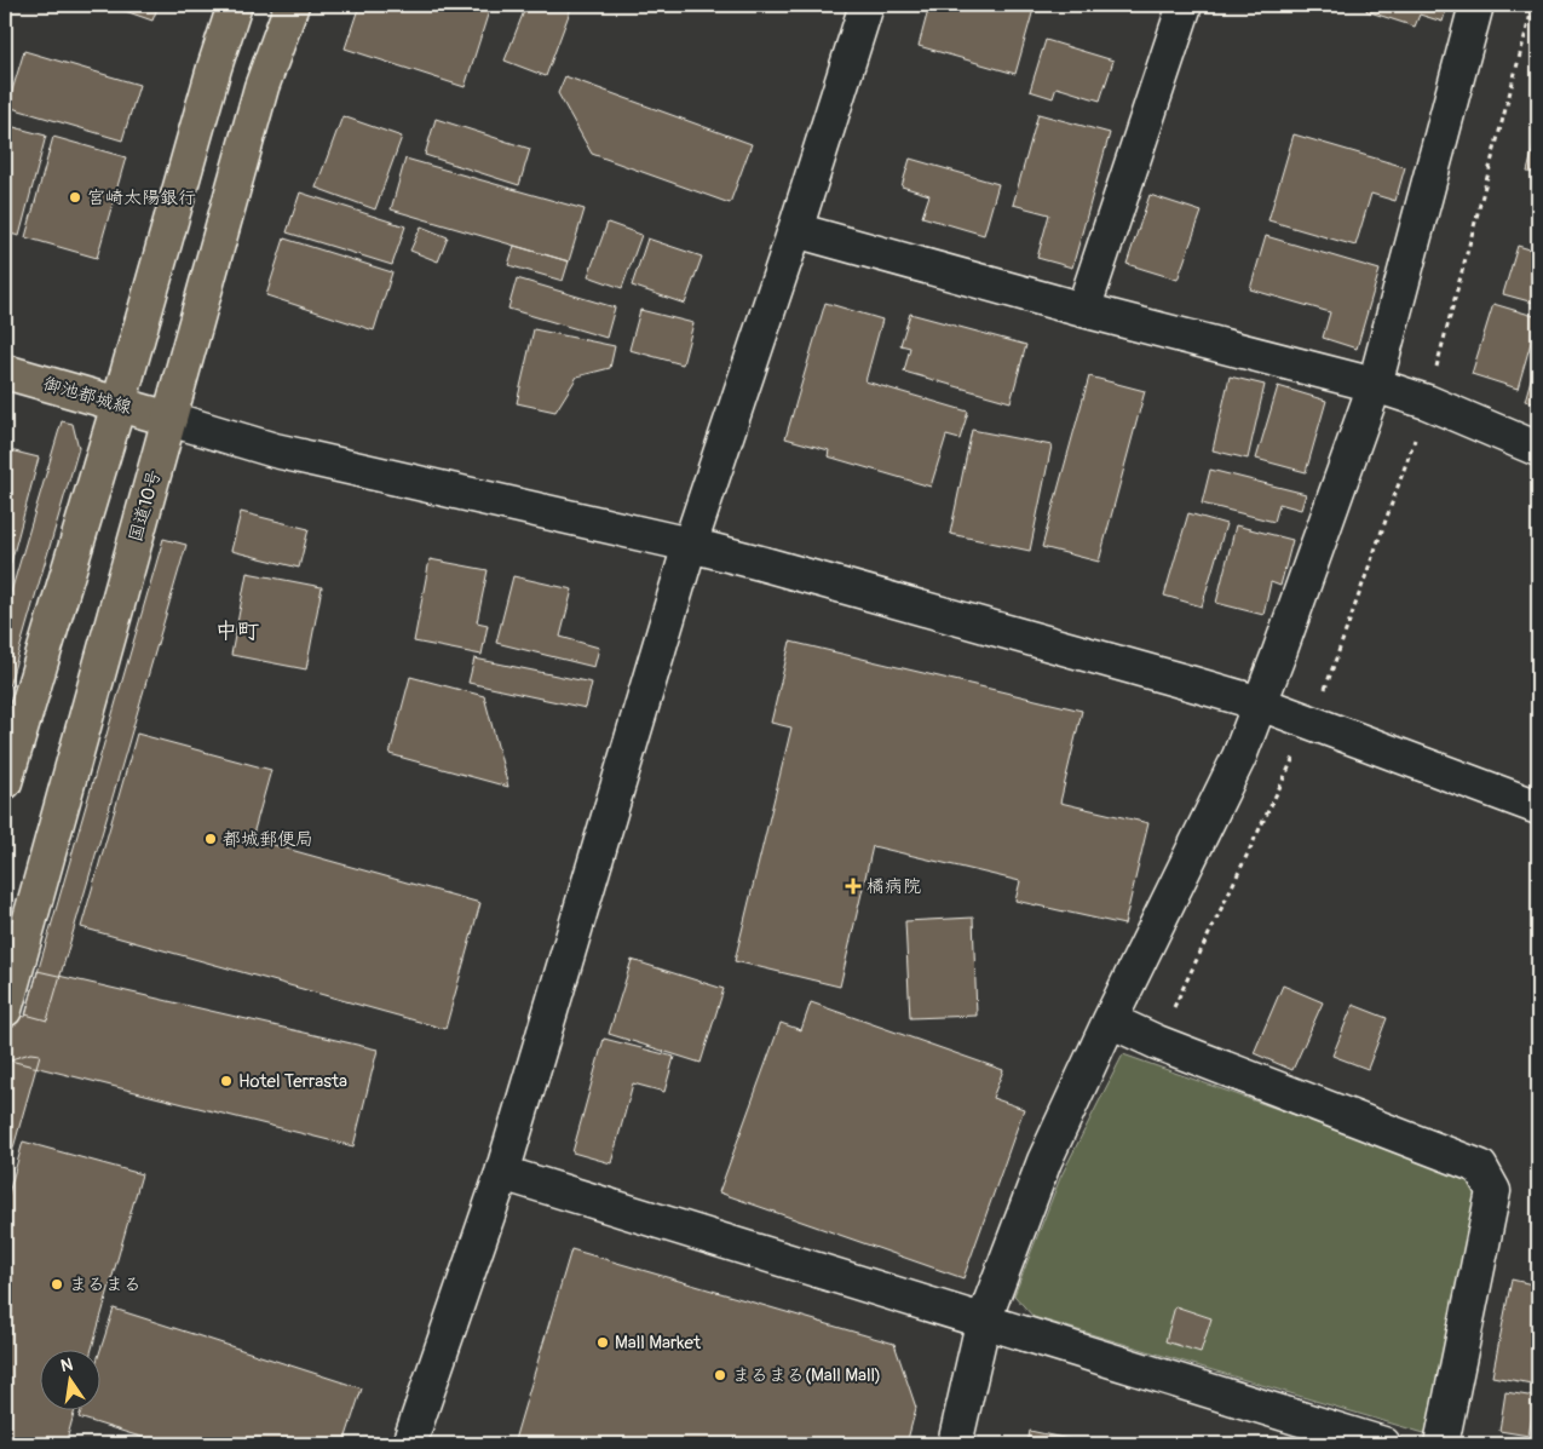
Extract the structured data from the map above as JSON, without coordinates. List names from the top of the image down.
{
  "streets": {
    "main road": ["御池都城線", "国道10号"]
  },
  "crossings": [
    ["御池都城線", "国道10号"]
  ],
  "districts": ["中町"],
  "places": {
    "other": [
      "宮崎太陽銀行",
      "都城郵便局",
      "Hotel Terrasta",
      "まるまる",
      "Mall Market",
      "まるまる(Mall Mall)"
    ],
    "health": ["橘病院"]
  },
  "north": "top"
}
